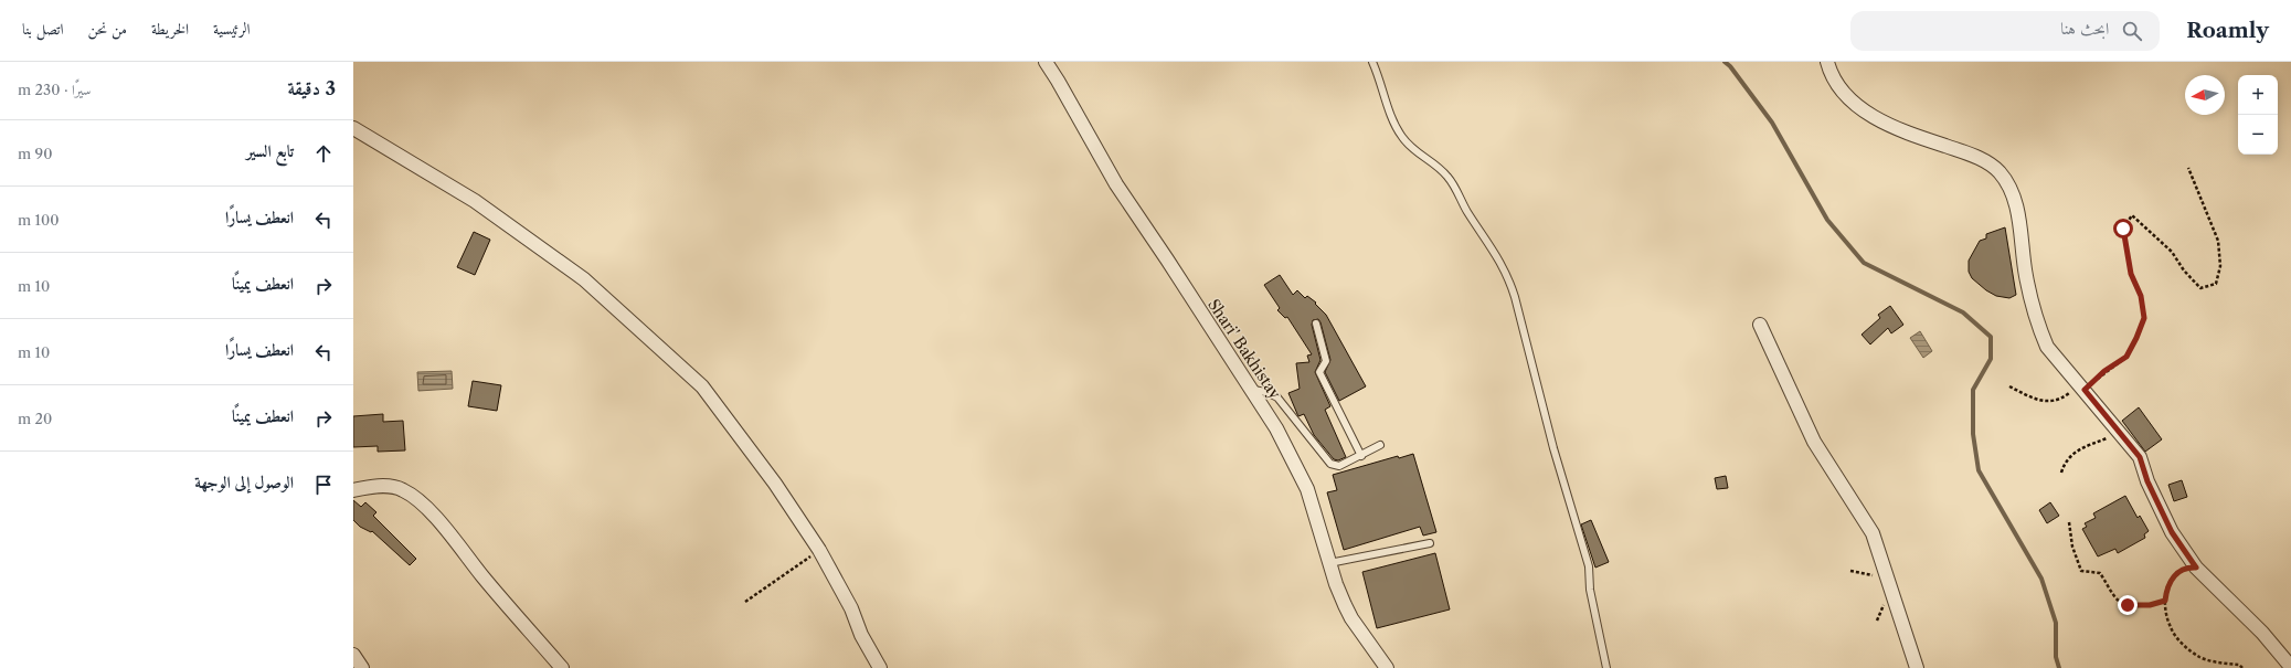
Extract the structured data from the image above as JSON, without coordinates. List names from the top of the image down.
{
  "streets": {
    "street": ["Shari' Bakhistay"]
  },
  "north": "left",
  "page": {
    "header": "Roamly",
    "search": "ابحث هنا",
    "nav": [
      "الرئيسية",
      "الخريطة",
      "من نحن",
      "اتصل بنا"
    ],
    "heading": ["3 دقيقة", "سيرًا · 230 m"],
    "map_buttons": ["+", "−"],
    "list": [
      ["تابع السير", "90 m"],
      ["انعطف يسارًا", "100 m"],
      ["انعطف يمينًا", "10 m"],
      ["انعطف يسارًا", "10 m"],
      ["انعطف يمينًا", "20 m"],
      "الوصول إلى الوجهة"
    ]
  }
}
